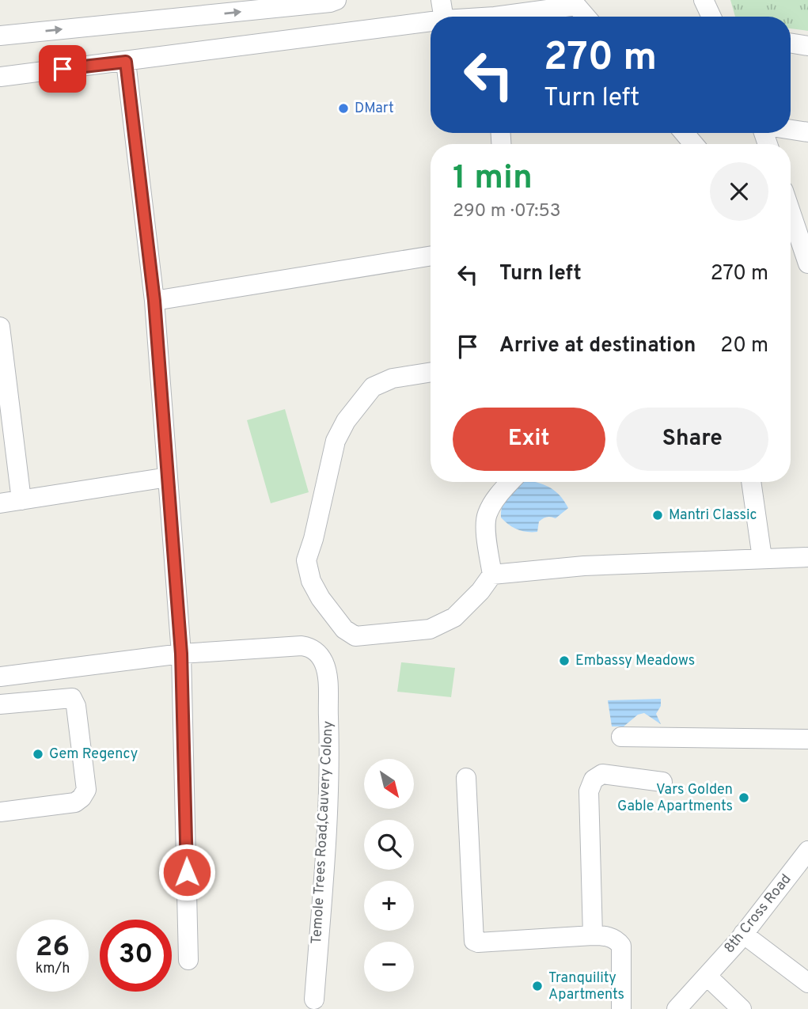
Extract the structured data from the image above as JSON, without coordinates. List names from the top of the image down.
{
  "streets": {
    "street": ["Temole Trees Road,Cauvery Colony", "8th Cross Road"]
  },
  "places": [
    "DMart",
    "Mantri Classic",
    "Embassy Meadows",
    "Gem Regency",
    "Vars Golden Gable Apartments",
    "Tranquility Apartments"
  ],
  "north": "bottom right",
  "page": {
    "turn": ["270 m", "Turn left"],
    "heading": ["1 min", "290 m · 07:53"],
    "list": [
      {
        "name": "Turn left",
        "value": "270 m"
      },
      {
        "name": "Arrive at destination",
        "value": "20 m"
      }
    ],
    "buttons": ["Exit", "Share"],
    "map_buttons": ["+", "−"],
    "speed": "26 km/h",
    "limit": "30"
  }
}
